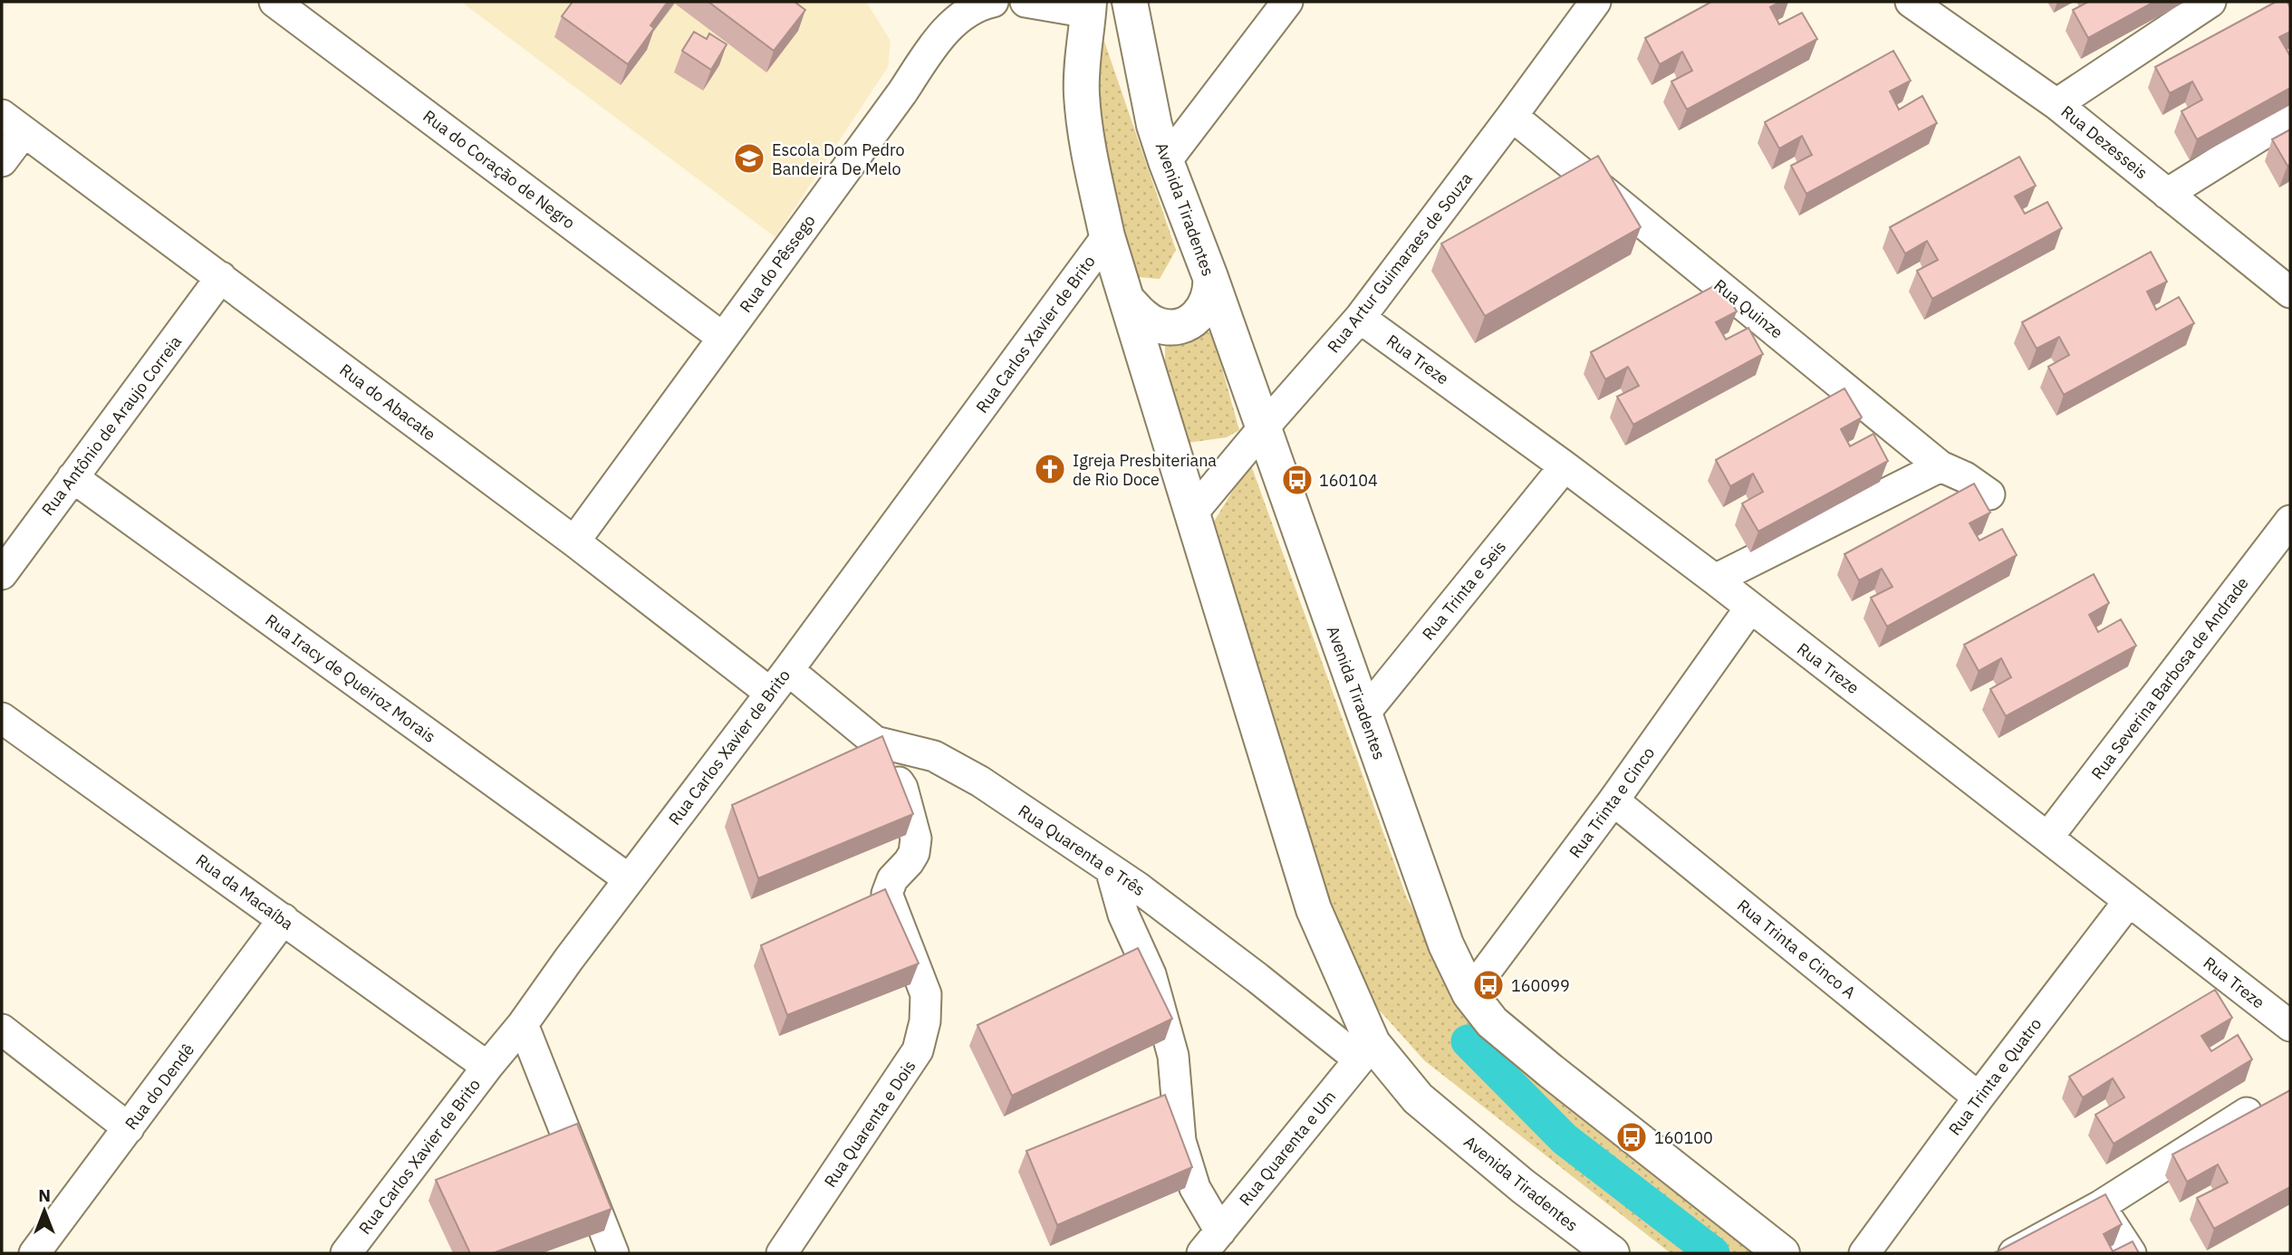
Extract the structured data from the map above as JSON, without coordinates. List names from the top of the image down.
{
  "streets": {
    "street": [
      "Rua Dezesseis",
      "Rua do Coração de Negro",
      "Avenida Tiradentes",
      "Rua Artur Guimaraes de Souza",
      "Rua do Pêssego",
      "Rua Quinze",
      "Rua Carlos Xavier de Brito",
      "Rua Treze",
      "Rua do Abacate",
      "Rua Antônio de Araujo Correia",
      "Rua Trinta e Seis",
      "Rua Iracy de Queiroz Morais",
      "Rua Severina Barbosa de Andrade",
      "Rua Trinta e Cinco",
      "Rua Quarenta e Três",
      "Rua da Macaíba",
      "Rua Trinta e Cinco A",
      "Rua Trinta e Quatro",
      "Rua do Dendê",
      "Rua Quarenta e Dois",
      "Rua Quarenta e Um"
    ]
  },
  "crossings": [
    ["Rua do Coração de Negro", "Rua do Pêssego"],
    ["Avenida Tiradentes", "Rua Artur Guimaraes de Souza"],
    ["Avenida Tiradentes", "Rua Carlos Xavier de Brito"],
    ["Avenida Tiradentes", "Rua Trinta e Seis"],
    ["Avenida Tiradentes", "Rua Trinta e Cinco"],
    ["Avenida Tiradentes", "Rua Quarenta e Três"],
    ["Avenida Tiradentes", "Rua Quarenta e Um"],
    ["Rua Artur Guimaraes de Souza", "Rua Quinze"],
    ["Rua Artur Guimaraes de Souza", "Rua Treze"],
    ["Rua do Pêssego", "Rua do Abacate"],
    ["Rua Carlos Xavier de Brito", "Rua do Abacate"],
    ["Rua Carlos Xavier de Brito", "Rua Iracy de Queiroz Morais"],
    ["Rua Carlos Xavier de Brito", "Rua Quarenta e Três"],
    ["Rua Carlos Xavier de Brito", "Rua da Macaíba"],
    ["Rua Treze", "Rua Trinta e Seis"],
    ["Rua Treze", "Rua Severina Barbosa de Andrade"],
    ["Rua Treze", "Rua Trinta e Cinco"],
    ["Rua Treze", "Rua Trinta e Quatro"],
    ["Rua do Abacate", "Rua Antônio de Araujo Correia"],
    ["Rua do Abacate", "Rua Quarenta e Três"],
    ["Rua Antônio de Araujo Correia", "Rua Iracy de Queiroz Morais"],
    ["Rua Trinta e Cinco", "Rua Trinta e Cinco A"],
    ["Rua Quarenta e Três", "Rua Quarenta e Dois"],
    ["Rua Quarenta e Três", "Rua Quarenta e Um"],
    ["Rua da Macaíba", "Rua do Dendê"],
    ["Rua Trinta e Cinco A", "Rua Trinta e Quatro"]
  ],
  "places": {
    "school or university": ["Escola Dom Pedro Bandeira De Melo"],
    "church": ["Igreja Presbiteriana de Rio Doce"],
    "bus stop": ["160104", "160099", "160100"]
  },
  "north": "top"
}
